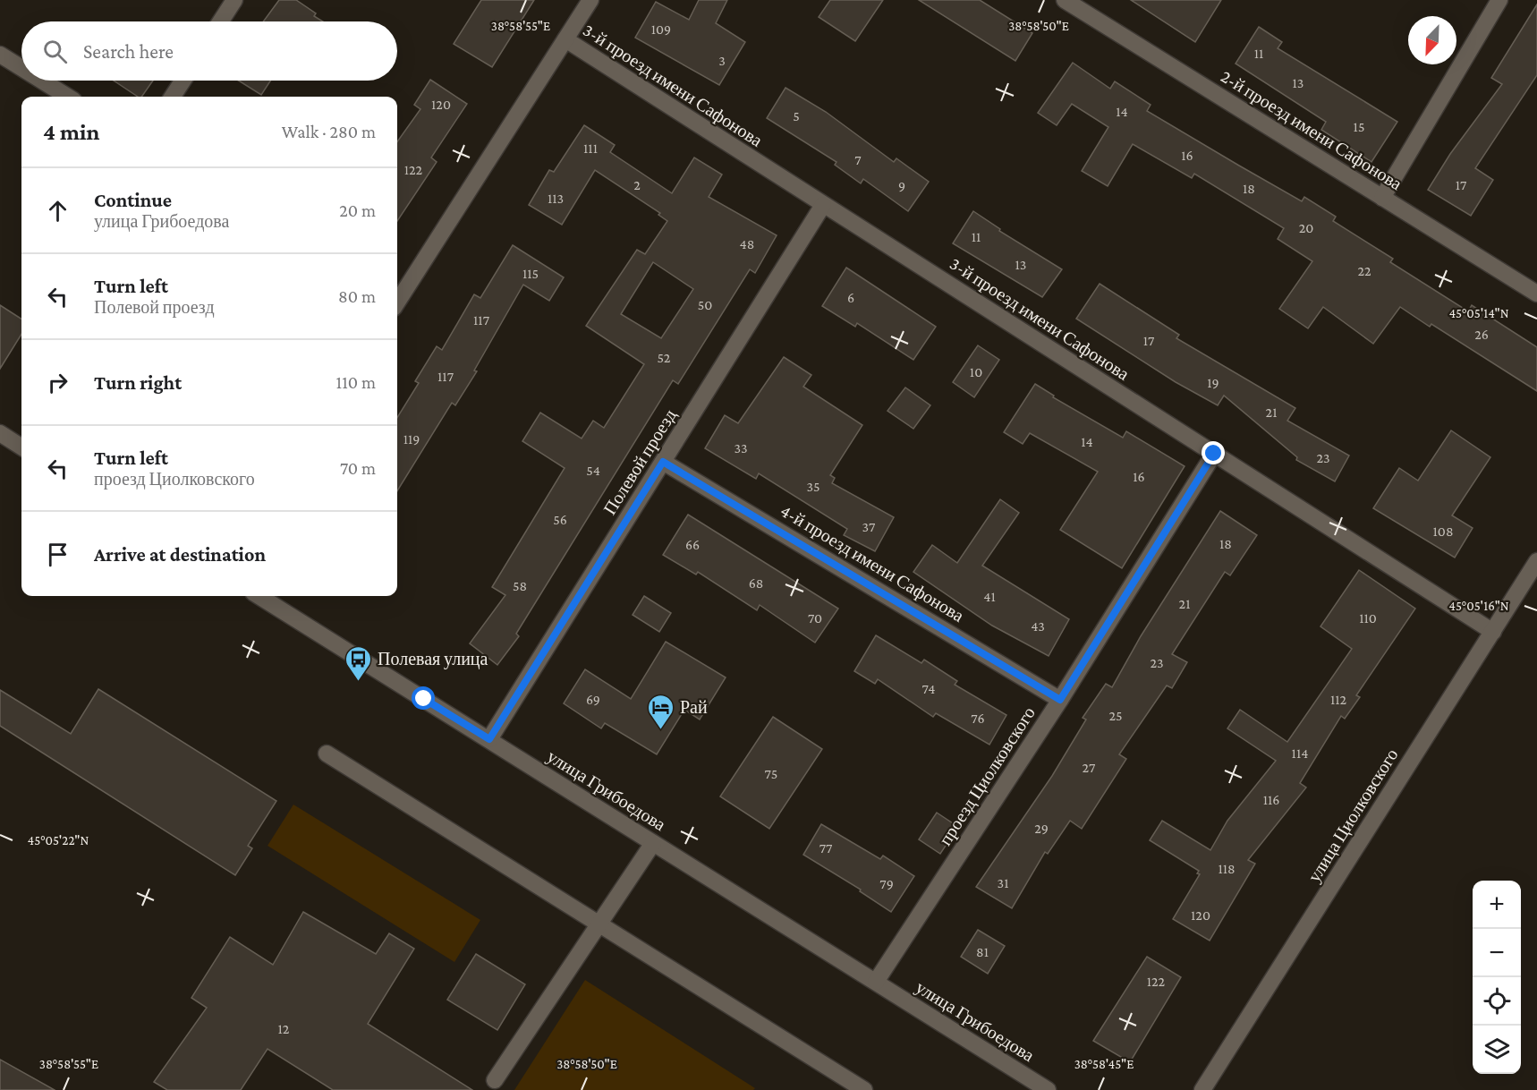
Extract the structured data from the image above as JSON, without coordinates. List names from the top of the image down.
{
  "streets": {
    "street": [
      "3-й проезд имени Сафонова",
      "2-й проезд имени Сафонова",
      "Полевой проезд",
      "4-й проезд имени Сафонова",
      "проезд Циолковского",
      "улица Грибоедова",
      "улица Циолковского"
    ]
  },
  "crossings": [
    ["3-й проезд имени Сафонова", "Полевой проезд"],
    ["3-й проезд имени Сафонова", "проезд Циолковского"],
    ["3-й проезд имени Сафонова", "улица Циолковского"],
    ["Полевой проезд", "4-й проезд имени Сафонова"],
    ["Полевой проезд", "улица Грибоедова"],
    ["4-й проезд имени Сафонова", "проезд Циолковского"],
    ["проезд Циолковского", "улица Грибоедова"]
  ],
  "places": {
    "bus stop": ["Полевая улица"],
    "hotel": ["Рай"]
  },
  "house_numbers": [
    "109",
    "11",
    "3",
    "13",
    "120",
    "14",
    "5",
    "15",
    "111",
    "16",
    "7",
    "122",
    "2",
    "17",
    "9",
    "18",
    "113",
    "20",
    "11",
    "48",
    "13",
    "22",
    "115",
    "6",
    "50",
    "117",
    "26",
    "17",
    "52",
    "10",
    "117",
    "19",
    "21",
    "119",
    "14",
    "33",
    "23",
    "54",
    "16",
    "35",
    "56",
    "37",
    "108",
    "18",
    "66",
    "68",
    "58",
    "41",
    "21",
    "70",
    "110",
    "43",
    "23",
    "74",
    "69",
    "112",
    "25",
    "76",
    "114",
    "27",
    "75",
    "116",
    "29",
    "77",
    "118",
    "31",
    "79",
    "120",
    "81",
    "122",
    "12"
  ],
  "north": "bottom left",
  "page": {
    "search": "Search here",
    "heading": ["4 min", "Walk · 280 m"],
    "list": [
      ["Continue", "улица Грибоедова", "20 m"],
      ["Turn left", "Полевой проезд", "80 m"],
      ["Turn right", "110 m"],
      ["Turn left", "проезд Циолковского", "70 m"],
      "Arrive at destination"
    ],
    "map_buttons": ["+", "−"]
  },
  "coordinates": [
    "38°58'55\"E",
    "38°58'50\"E",
    "45°05'14\"N",
    "45°05'16\"N",
    "45°05'22\"N",
    "38°58'45\"E"
  ]
}
